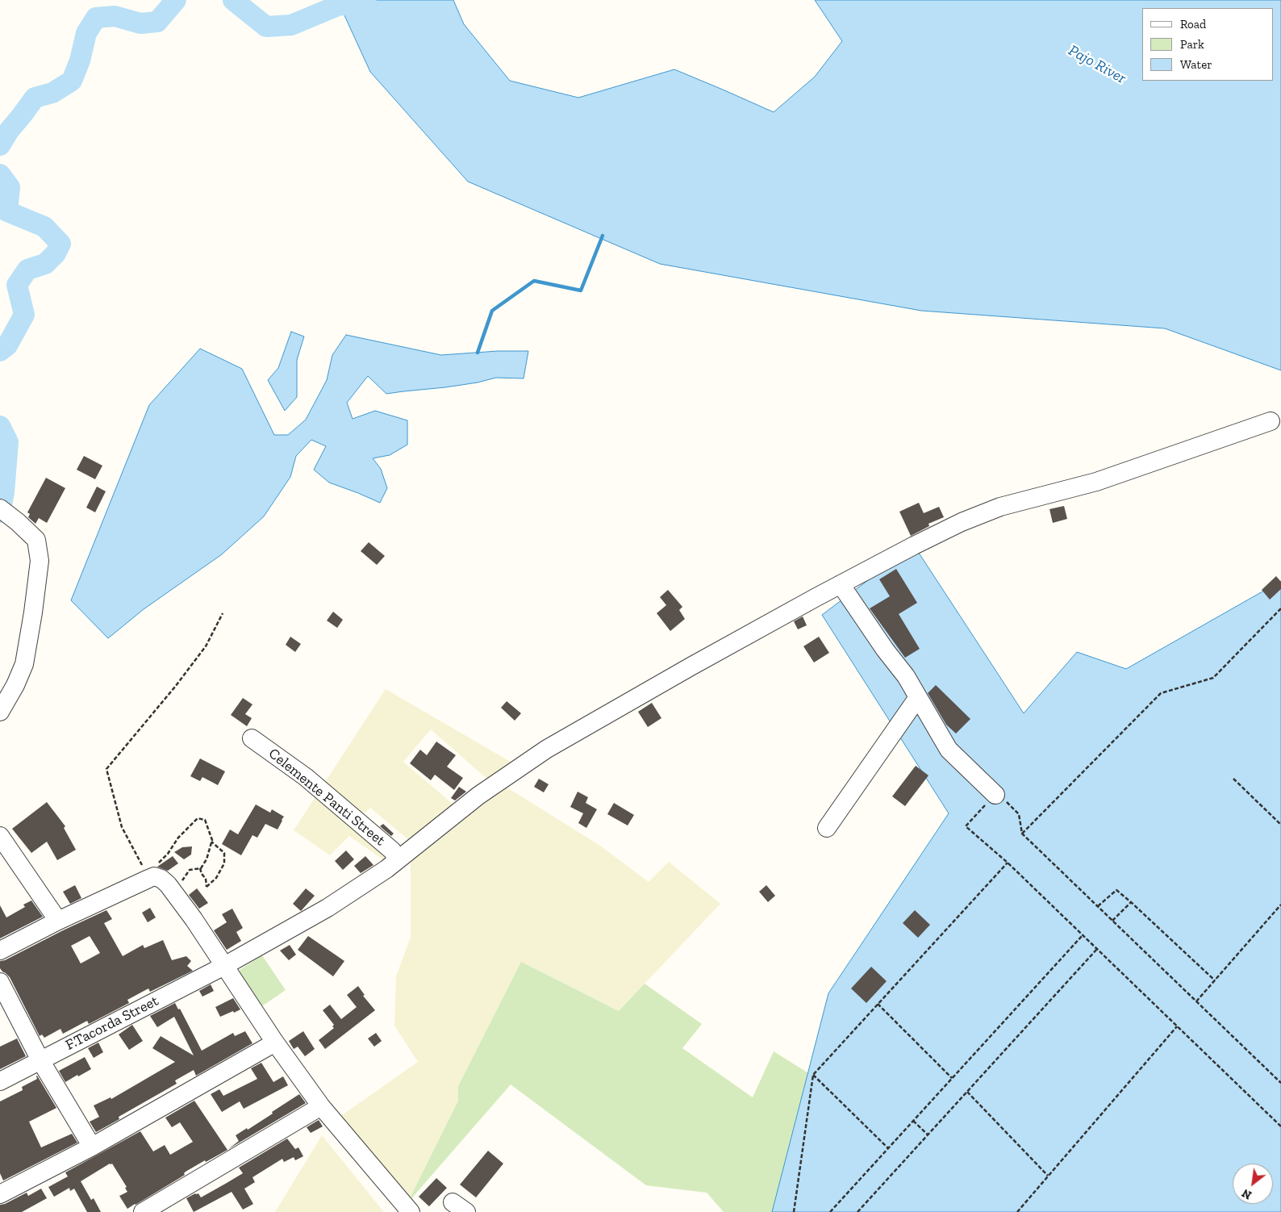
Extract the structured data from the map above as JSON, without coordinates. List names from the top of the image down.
{
  "streets": {
    "street": ["Celemente Panti Street", "F.Tacorda Street"]
  },
  "crossings": [
    ["Celemente Panti Street", "F.Tacorda Street"]
  ],
  "water": ["Pajo River"],
  "legend": ["Road", "Park", "Water"],
  "north": "bottom left"
}
